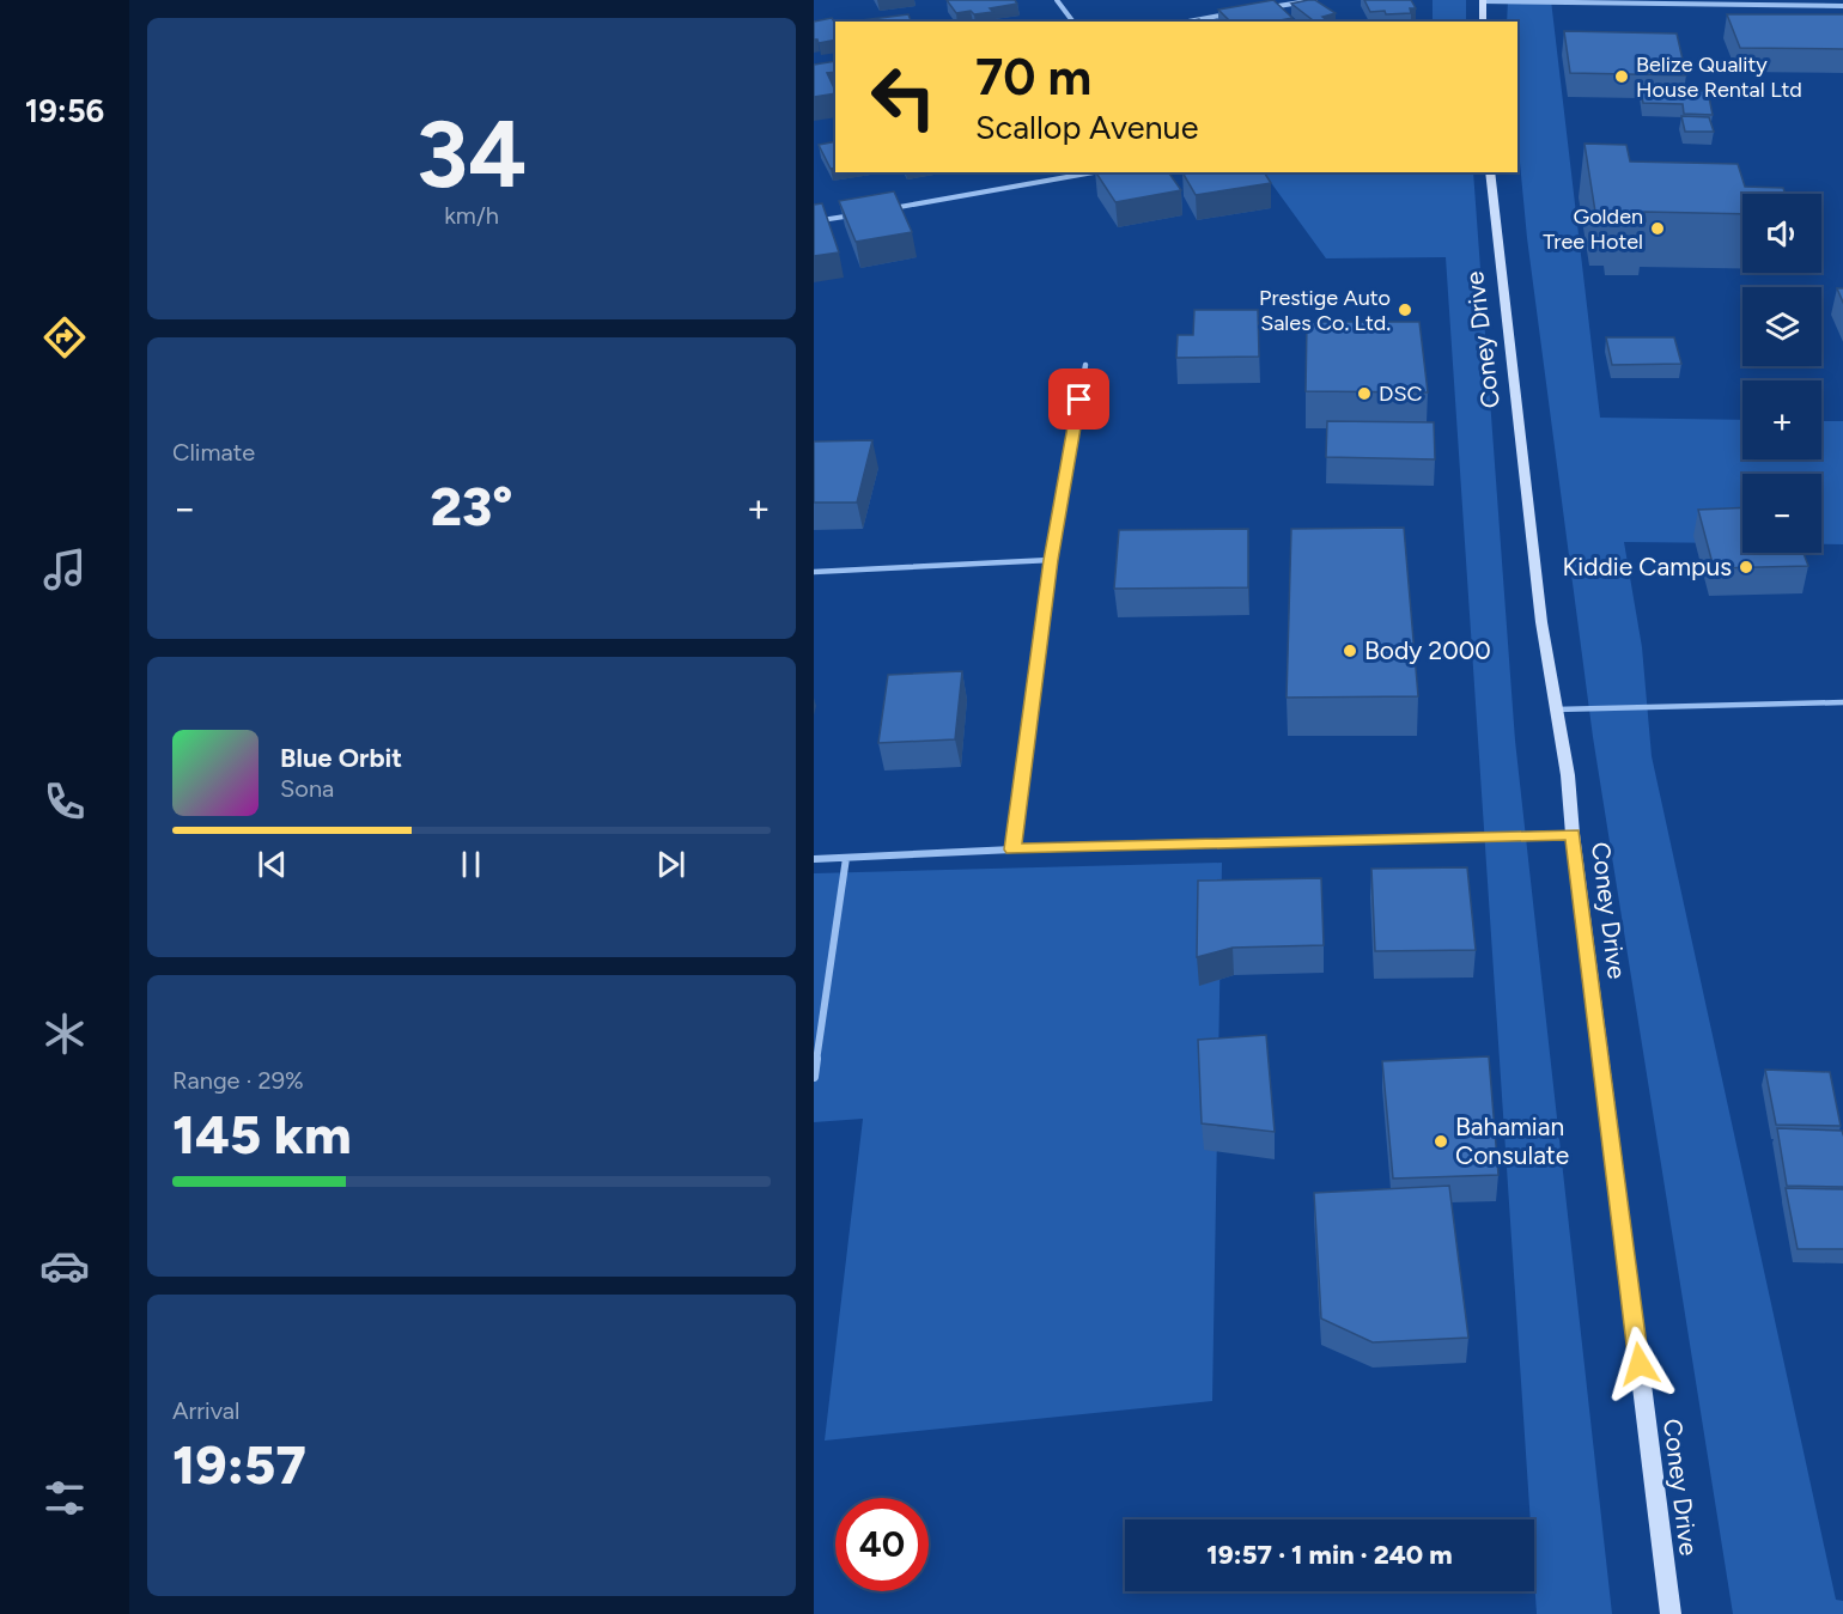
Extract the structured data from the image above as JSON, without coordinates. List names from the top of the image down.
{
  "streets": {
    "street": ["Coney Drive"]
  },
  "places": [
    "Belize Quality House Rental Ltd",
    "Golden Tree Hotel",
    "Prestige Auto Sales Co. Ltd.",
    "DSC",
    "Kiddie Campus",
    "Body 2000",
    "Bahamian Consulate"
  ],
  "page": {
    "tabs": "19:56",
    "tile": [
      ["34", "km/h"],
      "Climate",
      ["Range · 29%", "145 km"],
      ["Arrival", "19:57"]
    ],
    "turn": ["70 m", "Scallop Avenue"],
    "map_buttons": ["+", "−"],
    "heat": ["−", "23°", "+"],
    "song": ["Blue Orbit", "Sona"],
    "limit": "40",
    "trip": "19:57 · 1 min · 240 m"
  }
}
